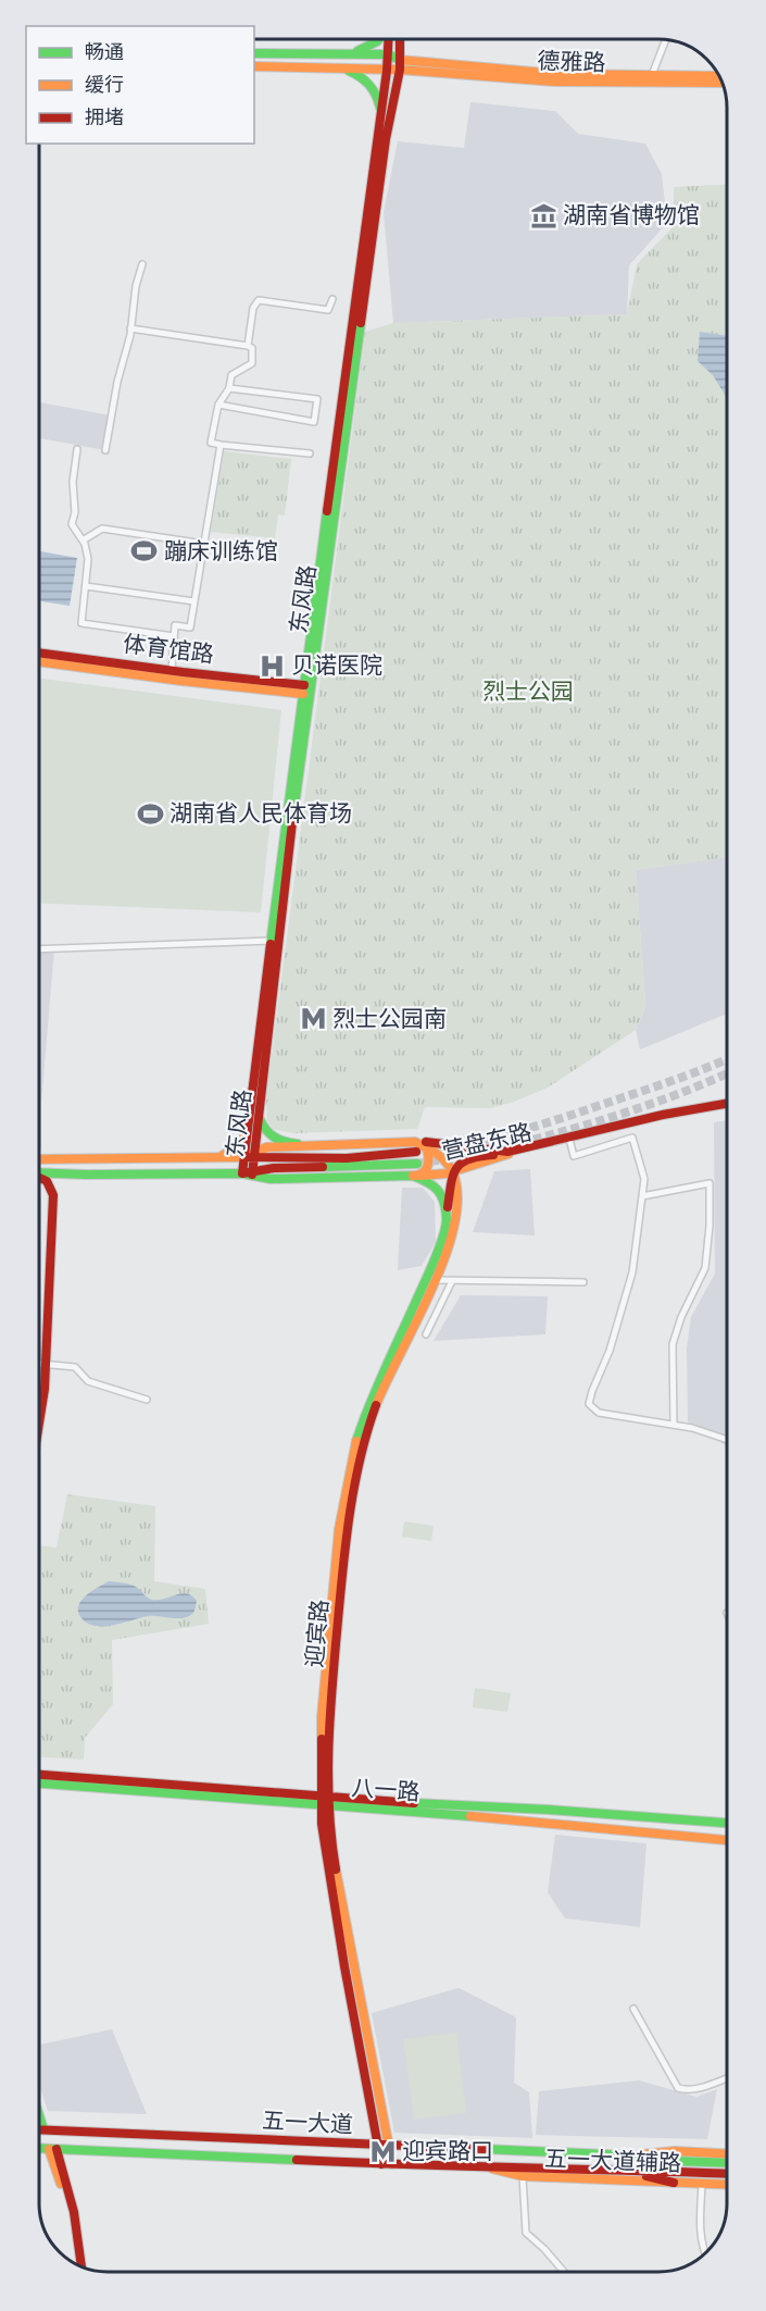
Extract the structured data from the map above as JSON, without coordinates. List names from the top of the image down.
{
  "streets": {
    "main road": [
      "德雅路",
      "东风路",
      "体育馆路",
      "营盘东路",
      "迎宾路",
      "八一路",
      "五一大道",
      "五一大道辅路"
    ]
  },
  "crossings": [
    ["德雅路", "东风路"],
    ["东风路", "体育馆路"],
    ["东风路", "营盘东路"],
    ["营盘东路", "迎宾路"],
    ["迎宾路", "八一路"],
    ["迎宾路", "五一大道"],
    ["五一大道", "五一大道辅路"]
  ],
  "parks": ["烈士公园"],
  "places": {
    "museum": ["湖南省博物馆"],
    "sports": ["蹦床训练馆", "湖南省人民体育场"],
    "hospital": ["贝诺医院"],
    "metro station": ["烈士公园南", "迎宾路口"]
  },
  "legend": ["畅通", "缓行", "拥堵"]
}
